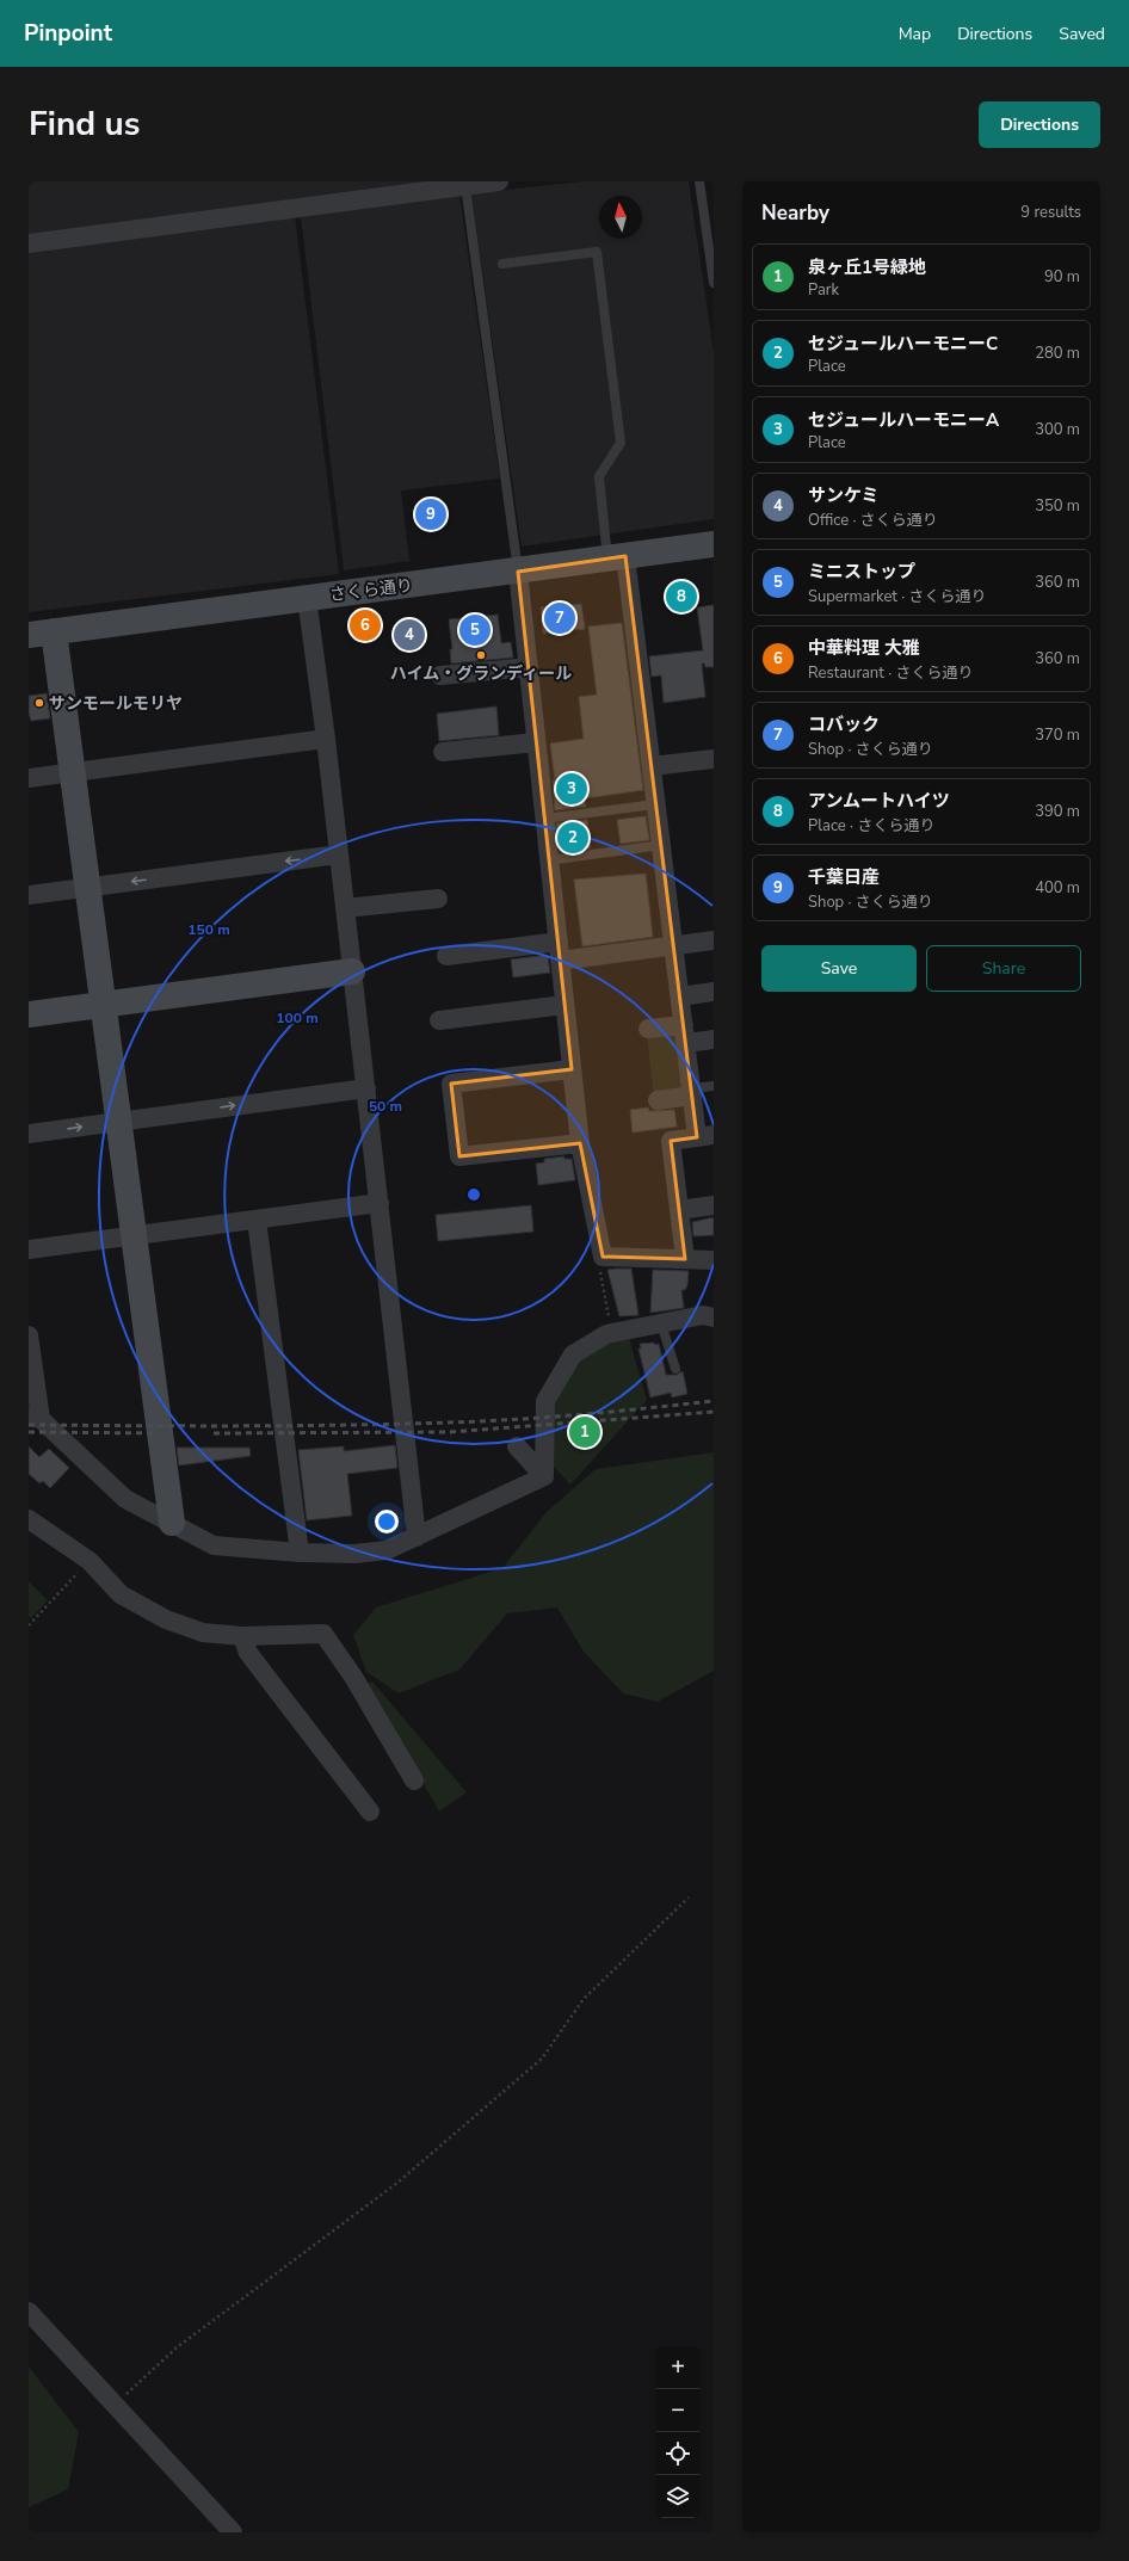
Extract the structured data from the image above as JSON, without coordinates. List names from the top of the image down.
{
  "streets": {
    "street": ["さくら通り"]
  },
  "places": ["ハイム・グランディール", "サンモールモリヤ"],
  "north": "top",
  "page": {
    "header": "Pinpoint",
    "nav": ["Map", "Directions", "Saved"],
    "title": "Find us",
    "buttons": [
      "Directions",
      ["Save", "Share"]
    ],
    "heading": ["Nearby", "9 results"],
    "list": [
      {
        "mark": "1",
        "name": "泉ヶ丘1号緑地",
        "note": "Park",
        "value": "90 m"
      },
      {
        "mark": "2",
        "name": "セジュールハーモニーC",
        "note": "Place",
        "value": "280 m"
      },
      {
        "mark": "3",
        "name": "セジュールハーモニーA",
        "note": "Place",
        "value": "300 m"
      },
      {
        "mark": "4",
        "name": "サンケミ",
        "note": "Office · さくら通り",
        "value": "350 m"
      },
      {
        "mark": "5",
        "name": "ミニストップ",
        "note": "Supermarket · さくら通り",
        "value": "360 m"
      },
      {
        "mark": "6",
        "name": "中華料理 大雅",
        "note": "Restaurant · さくら通り",
        "value": "360 m"
      },
      {
        "mark": "7",
        "name": "コバック",
        "note": "Shop · さくら通り",
        "value": "370 m"
      },
      {
        "mark": "8",
        "name": "アンムートハイツ",
        "note": "Place · さくら通り",
        "value": "390 m"
      },
      {
        "mark": "9",
        "name": "千葉日産",
        "note": "Shop · さくら通り",
        "value": "400 m"
      }
    ],
    "pins": [
      "9",
      "8",
      "7",
      "6",
      "5",
      "4",
      "3",
      "2",
      "1"
    ],
    "map_buttons": ["+", "−"]
  },
  "rings": ["150 m", "100 m", "50 m"]
}
